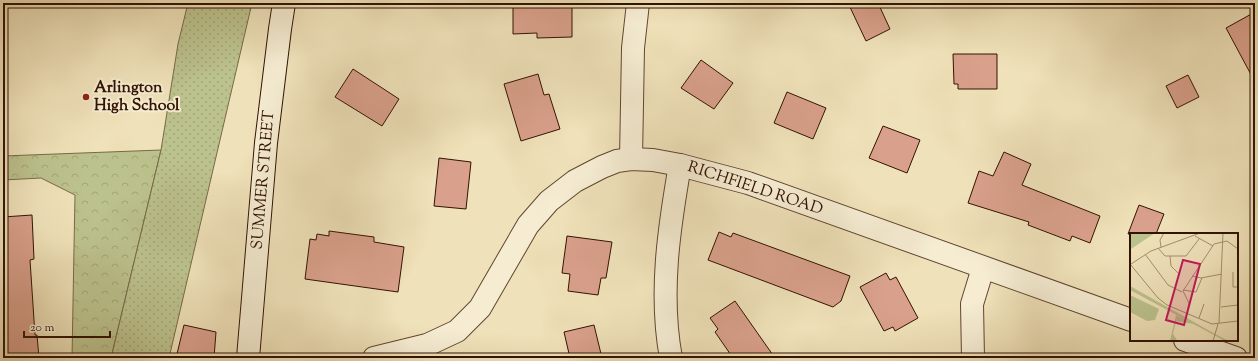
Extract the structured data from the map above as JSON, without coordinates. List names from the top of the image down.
{
  "streets": {
    "street": ["SUMMER STREET", "RICHFIELD ROAD"]
  },
  "places": ["Arlington High School"],
  "scale_bar": "20 m"
}
